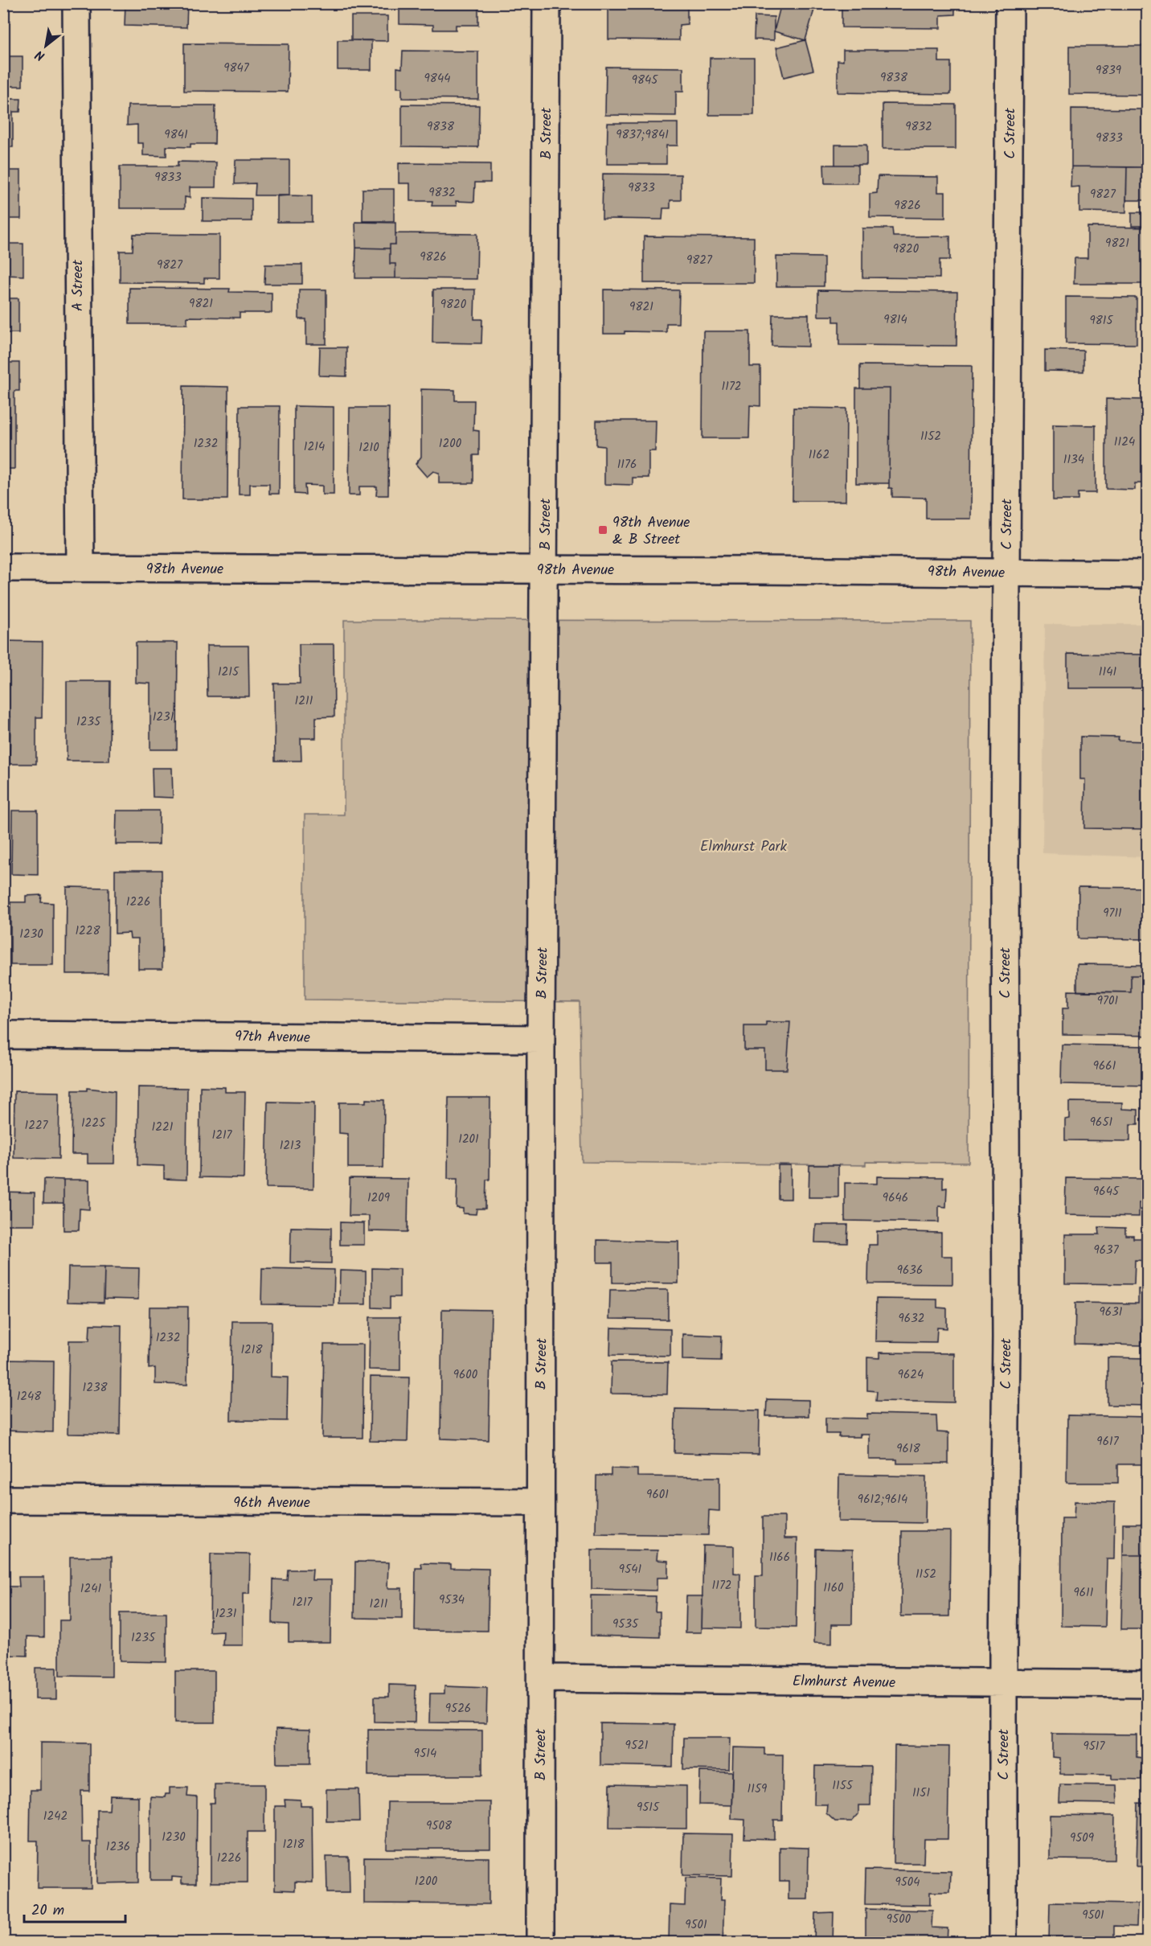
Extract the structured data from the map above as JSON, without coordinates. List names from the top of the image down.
{
  "streets": {
    "street": [
      "B Street",
      "C Street",
      "A Street",
      "98th Avenue",
      "97th Avenue",
      "96th Avenue",
      "Elmhurst Avenue"
    ]
  },
  "crossings": [
    ["B Street", "98th Avenue"],
    ["B Street", "97th Avenue"],
    ["B Street", "96th Avenue"],
    ["B Street", "Elmhurst Avenue"],
    ["C Street", "98th Avenue"],
    ["C Street", "Elmhurst Avenue"],
    ["A Street", "98th Avenue"]
  ],
  "parks": ["Elmhurst Park"],
  "places": {
    "transit": ["98th Avenue & B Street"]
  },
  "house_numbers": [
    "9847",
    "9839",
    "9838",
    "9844",
    "9845",
    "9838",
    "9832",
    "9841",
    "9837;9841",
    "9833",
    "9833",
    "9833",
    "9832",
    "9827",
    "9826",
    "9821",
    "9820",
    "9826",
    "9827",
    "9827",
    "9821",
    "9820",
    "9821",
    "9814",
    "9815",
    "1172",
    "1152",
    "1124",
    "1232",
    "1200",
    "1214",
    "1210",
    "1162",
    "1134",
    "1176",
    "1215",
    "1141",
    "1211",
    "1231",
    "1235",
    "1226",
    "9711",
    "1228",
    "1230",
    "9701",
    "9661",
    "9651",
    "1225",
    "1227",
    "1221",
    "1217",
    "1201",
    "1213",
    "9645",
    "1209",
    "9646",
    "9637",
    "9636",
    "9631",
    "9632",
    "1232",
    "1218",
    "9600",
    "9624",
    "1238",
    "1248",
    "9617",
    "9618",
    "9601",
    "9612;9614",
    "1166",
    "9541",
    "1152",
    "1172",
    "1160",
    "1241",
    "9611",
    "9534",
    "1217",
    "1211",
    "1231",
    "9535",
    "1235",
    "9526",
    "9521",
    "9517",
    "9514",
    "1155",
    "1159",
    "1151",
    "9515",
    "1242",
    "9508",
    "1230",
    "9509",
    "1218",
    "1236",
    "1226",
    "1200",
    "9504",
    "9501",
    "9500",
    "9501"
  ],
  "scale_bar": "20 m",
  "north": "bottom left"
}
